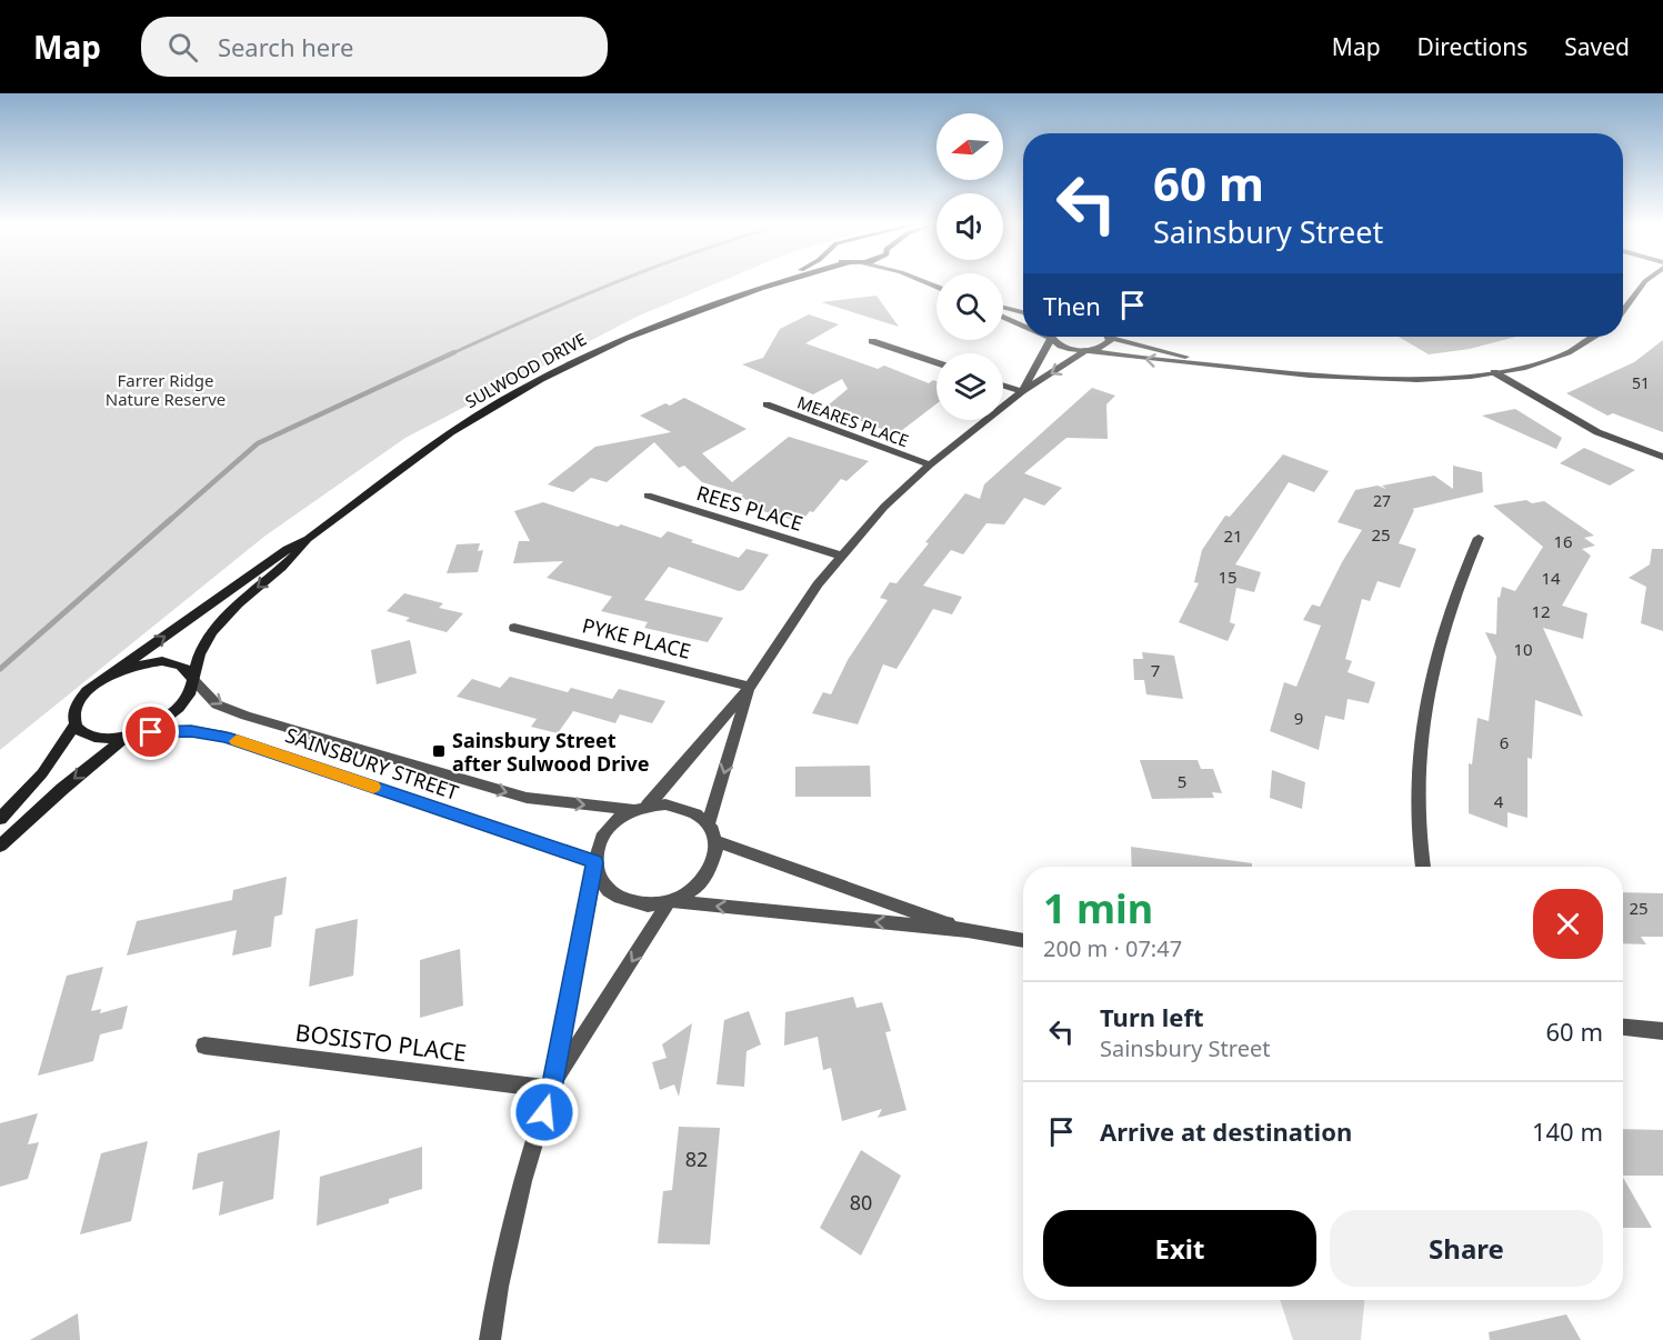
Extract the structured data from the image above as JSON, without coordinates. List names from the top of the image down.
{
  "streets": {
    "main road": ["SULWOOD DRIVE"],
    "street": [
      "MEARES PLACE",
      "REES PLACE",
      "PYKE PLACE",
      "SAINSBURY STREET",
      "BOSISTO PLACE"
    ]
  },
  "crossings": [
    ["SULWOOD DRIVE", "SAINSBURY STREET"]
  ],
  "parks": ["Farrer Ridge Nature Reserve"],
  "places": {
    "transit": ["Sainsbury Street after Sulwood Drive"]
  },
  "house_numbers": [
    "51",
    "27",
    "25",
    "21",
    "16",
    "15",
    "14",
    "12",
    "10",
    "7",
    "9",
    "6",
    "5",
    "4",
    "25",
    "82",
    "80"
  ],
  "north": "left",
  "page": {
    "header": "Map",
    "search": "Search here",
    "nav": ["Map", "Directions", "Saved"],
    "turn": ["60 m", "Sainsbury Street"],
    "then": "Then",
    "heading": ["1 min", "200 m · 07:47"],
    "list": [
      {
        "name": "Turn left",
        "note": "Sainsbury Street",
        "value": "60 m"
      },
      {
        "name": "Arrive at destination",
        "value": "140 m"
      }
    ],
    "buttons": ["Exit", "Share"]
  }
}
